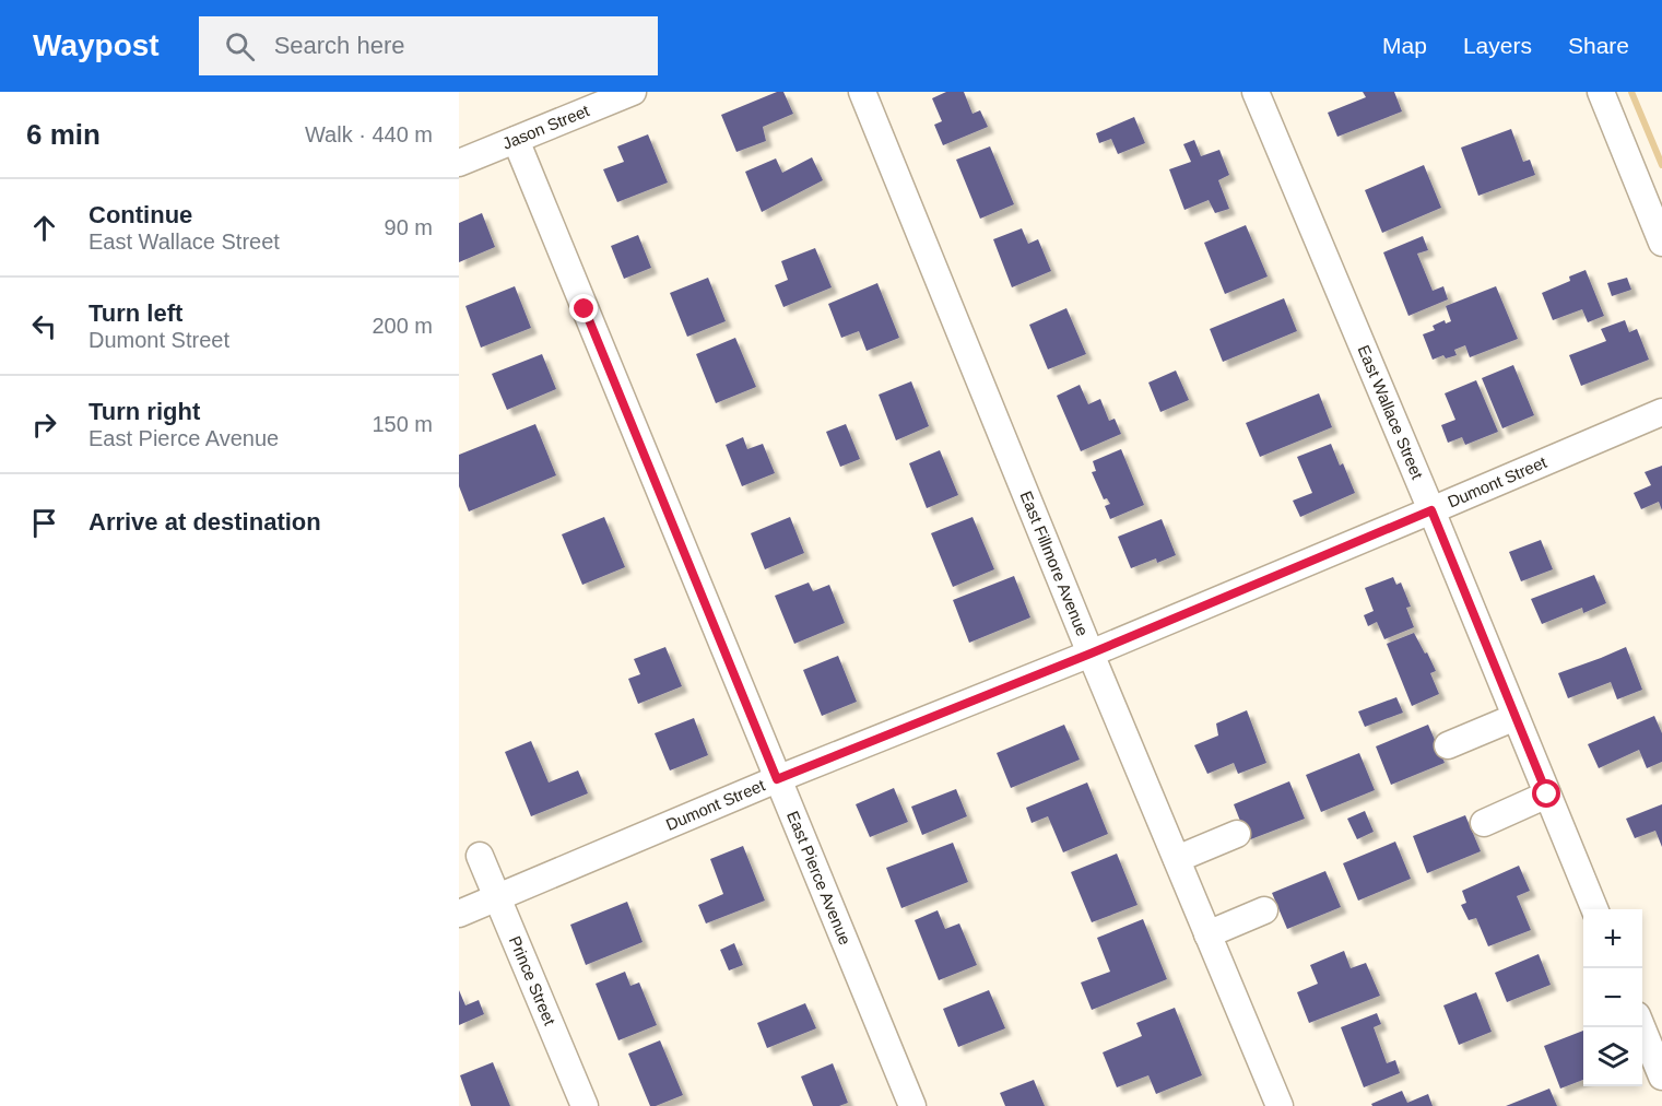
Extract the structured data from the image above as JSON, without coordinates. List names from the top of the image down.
{
  "streets": {
    "street": [
      "Jason Street",
      "East Wallace Street",
      "Dumont Street",
      "East Fillmore Avenue",
      "East Pierce Avenue",
      "Prince Street"
    ]
  },
  "crossings": [
    ["Jason Street", "East Pierce Avenue"],
    ["East Wallace Street", "Dumont Street"],
    ["Dumont Street", "East Fillmore Avenue"],
    ["Dumont Street", "East Pierce Avenue"],
    ["Dumont Street", "Prince Street"]
  ],
  "page": {
    "header": "Waypost",
    "search": "Search here",
    "nav": ["Map", "Layers", "Share"],
    "heading": ["6 min", "Walk · 440 m"],
    "list": [
      ["Continue", "East Wallace Street", "90 m"],
      ["Turn left", "Dumont Street", "200 m"],
      ["Turn right", "East Pierce Avenue", "150 m"],
      "Arrive at destination"
    ],
    "map_buttons": ["+", "−"]
  }
}
